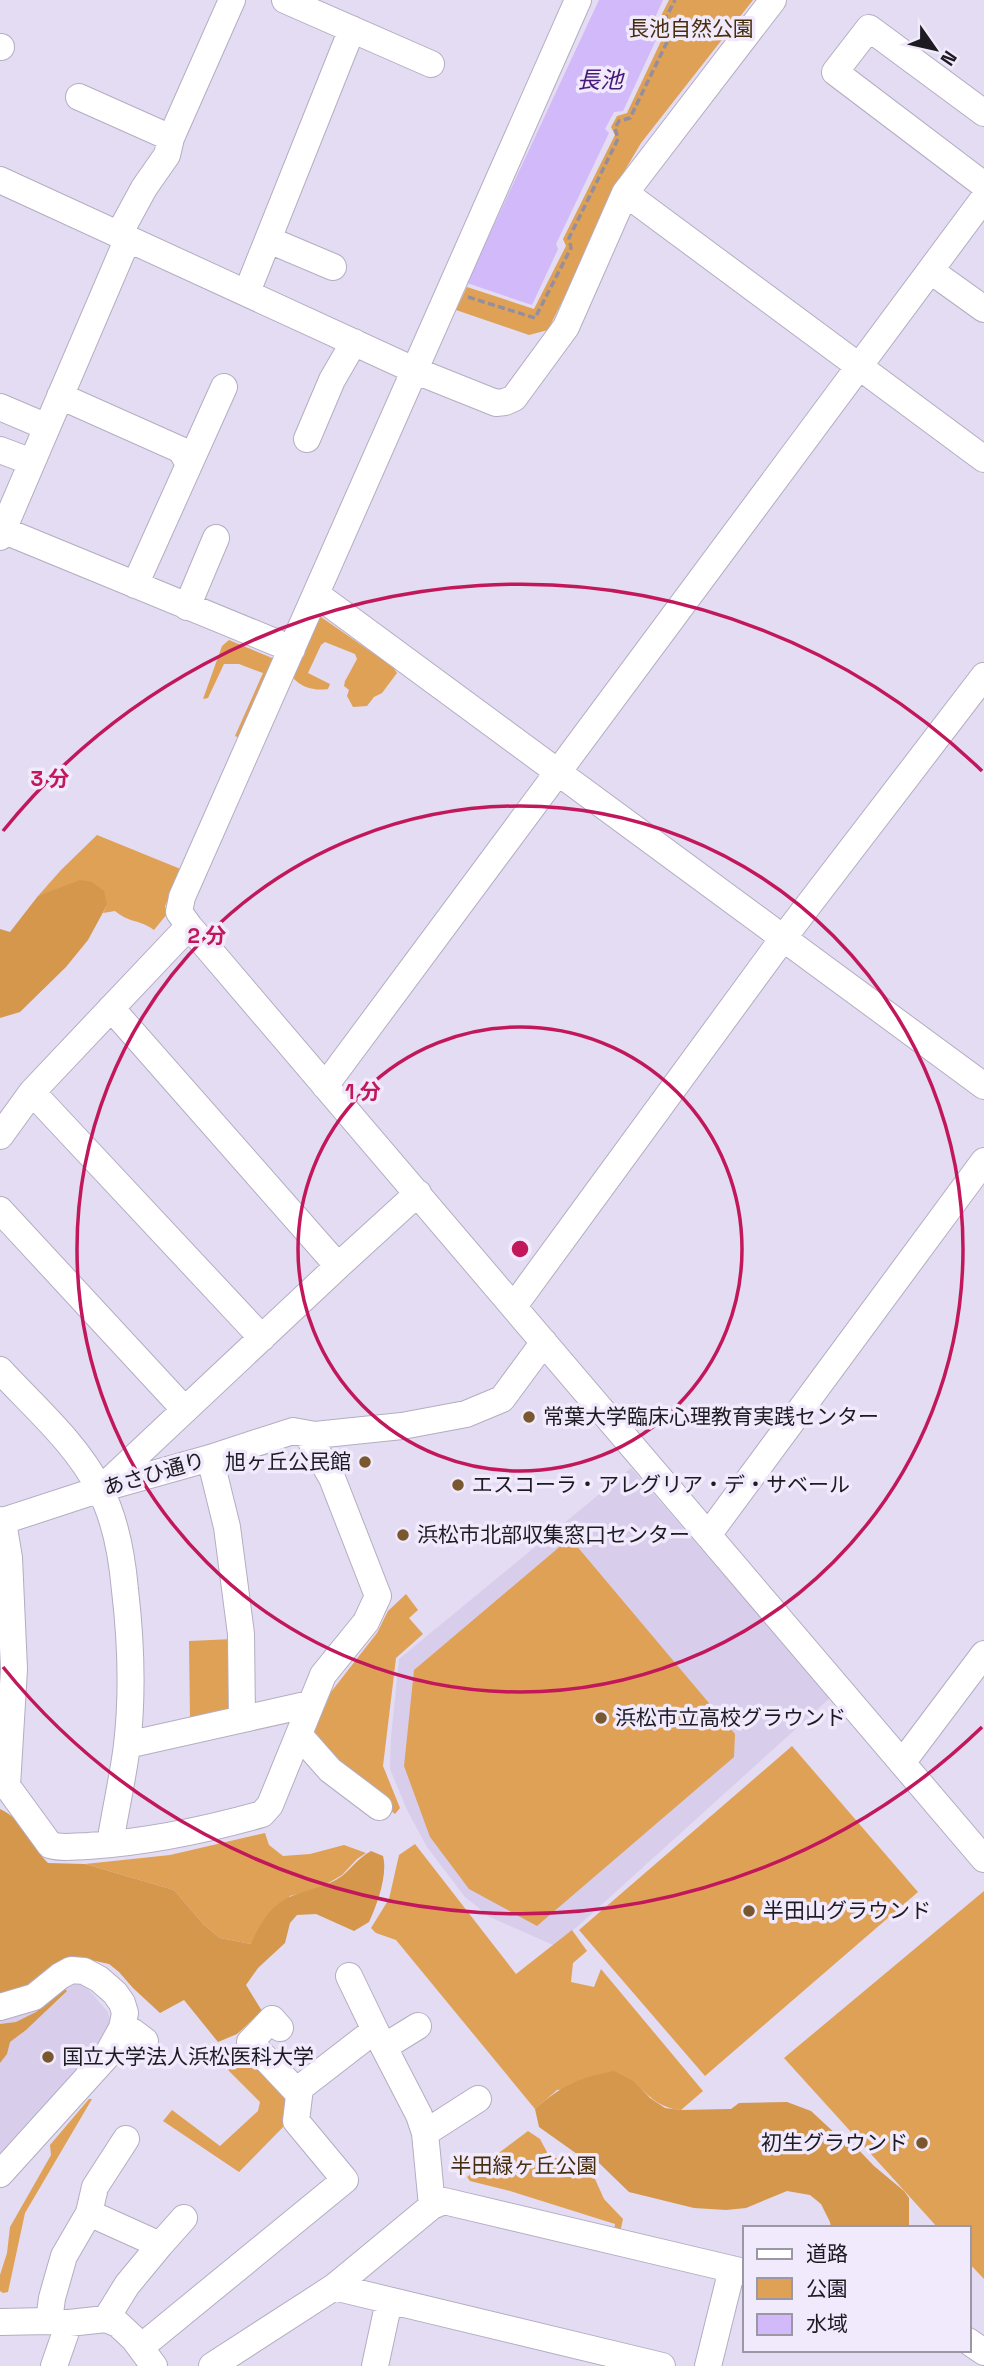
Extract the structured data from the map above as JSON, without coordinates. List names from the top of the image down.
{
  "streets": {
    "street": ["あさひ通り"]
  },
  "water": ["長池"],
  "parks": ["長池自然公園", "半田緑ヶ丘公園"],
  "places": [
    "常葉大学臨床心理教育実践センター",
    "旭ヶ丘公民館",
    "エスコーラ・アレグリア・デ・サベール",
    "浜松市北部収集窓口センター",
    "浜松市立高校グラウンド",
    "半田山グラウンド",
    "国立大学法人浜松医科大学",
    "初生グラウンド"
  ],
  "legend": ["道路", "公園", "水域"],
  "north": "bottom right",
  "rings": ["3 分", "2 分", "1 分"]
}
